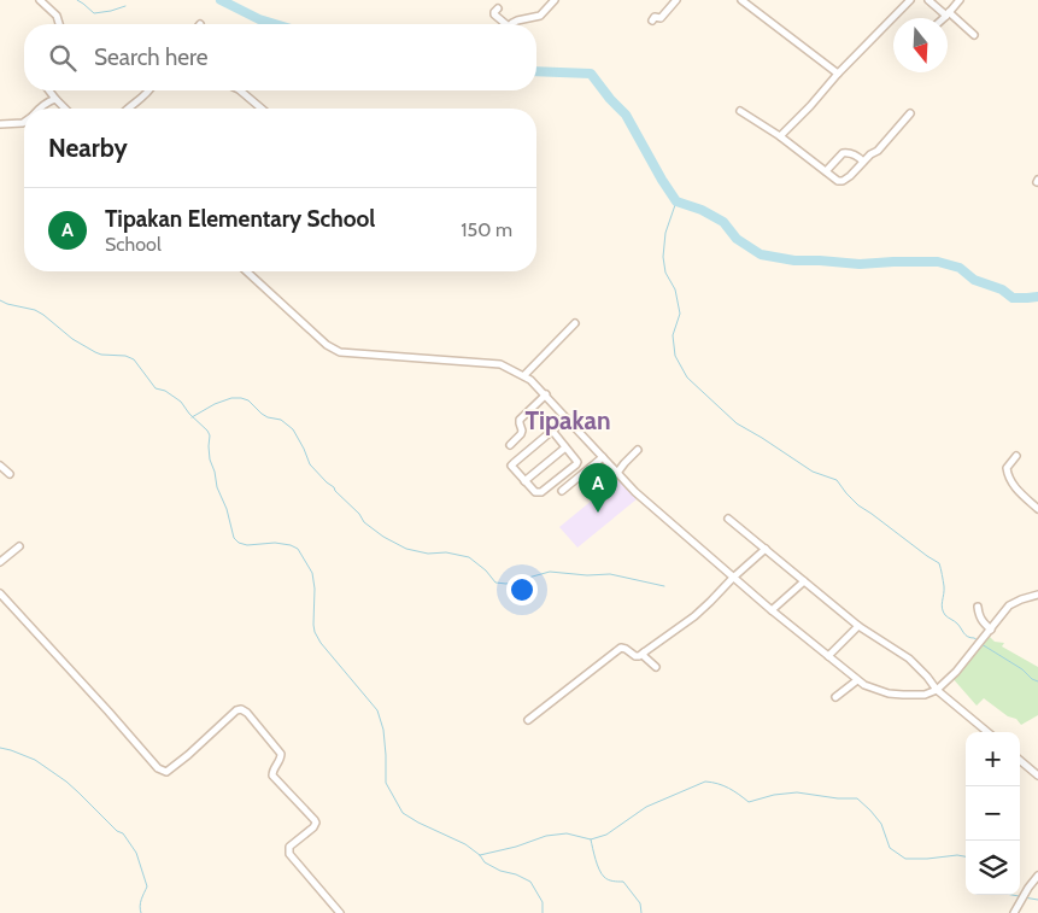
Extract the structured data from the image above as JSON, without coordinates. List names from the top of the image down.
{
  "districts": ["Tipakan"],
  "north": "bottom",
  "page": {
    "search": "Search here",
    "heading": "Nearby",
    "list": [
      {
        "mark": "A",
        "name": "Tipakan Elementary School",
        "note": "School",
        "value": "150 m"
      }
    ],
    "pins": "A",
    "map_buttons": ["+", "−"]
  }
}
